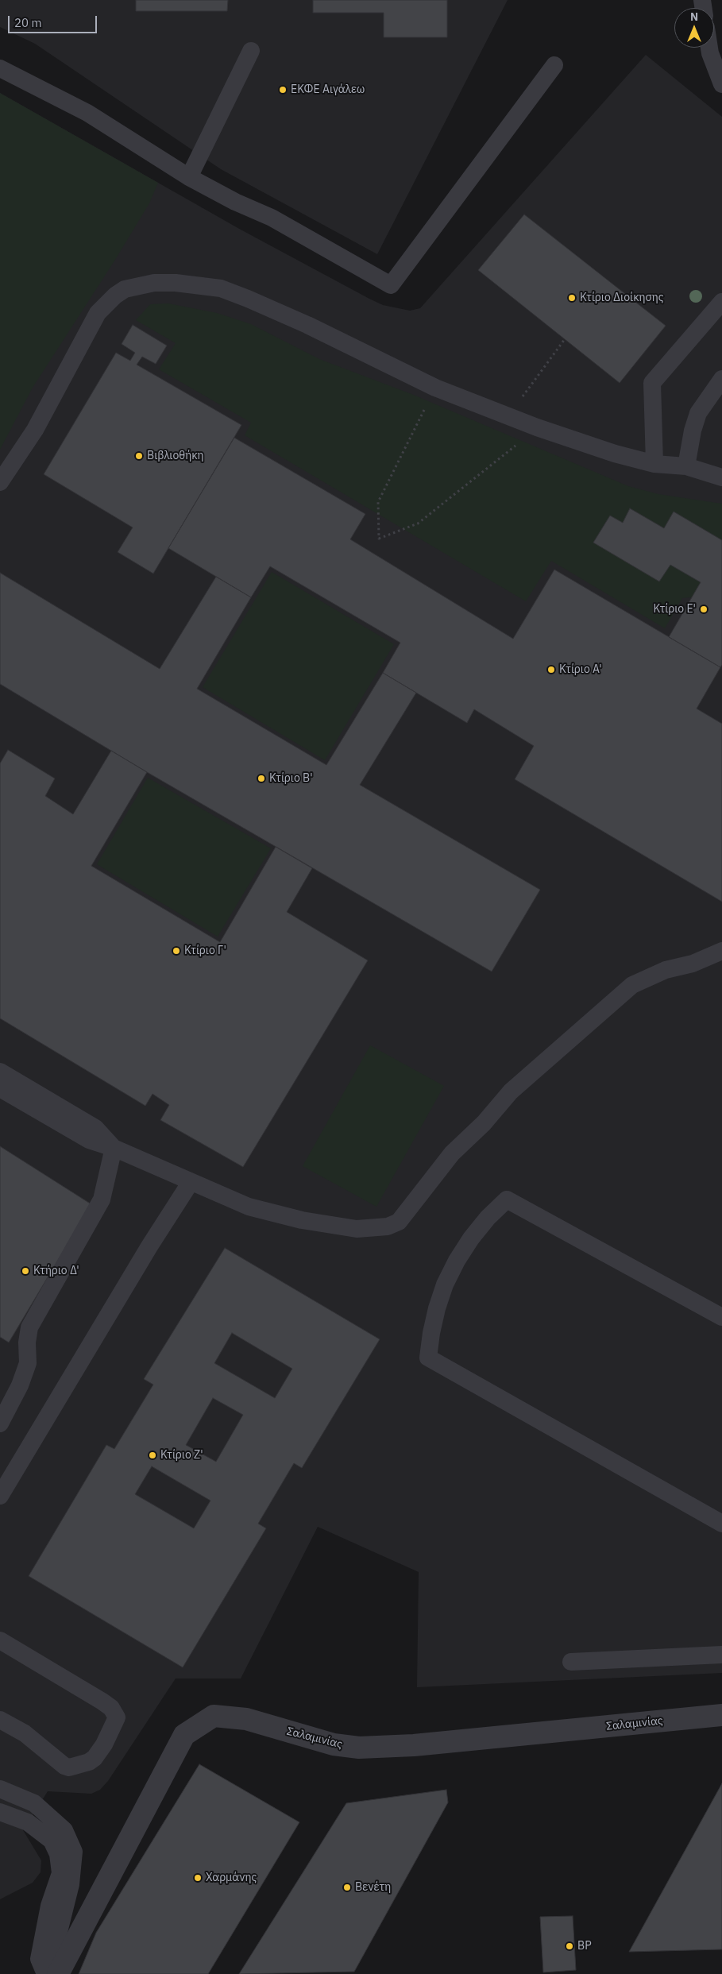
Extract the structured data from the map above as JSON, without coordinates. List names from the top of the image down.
{
  "streets": {
    "street": ["Σαλαμινίας"]
  },
  "places": [
    "ΕΚΦΕ Αιγάλεω",
    "Κτίριο Διοίκησης",
    "Βιβλιοθήκη",
    "Κτίριο Ε'",
    "Κτίριο Α'",
    "Κτίριο Β'",
    "Κτίριο Γ'",
    "Κτήριο Δ'",
    "Κτίριο Ζ'",
    "Χαρμάνης",
    "Βενέτη",
    "BP"
  ],
  "scale_bar": "20 m",
  "north": "top"
}
